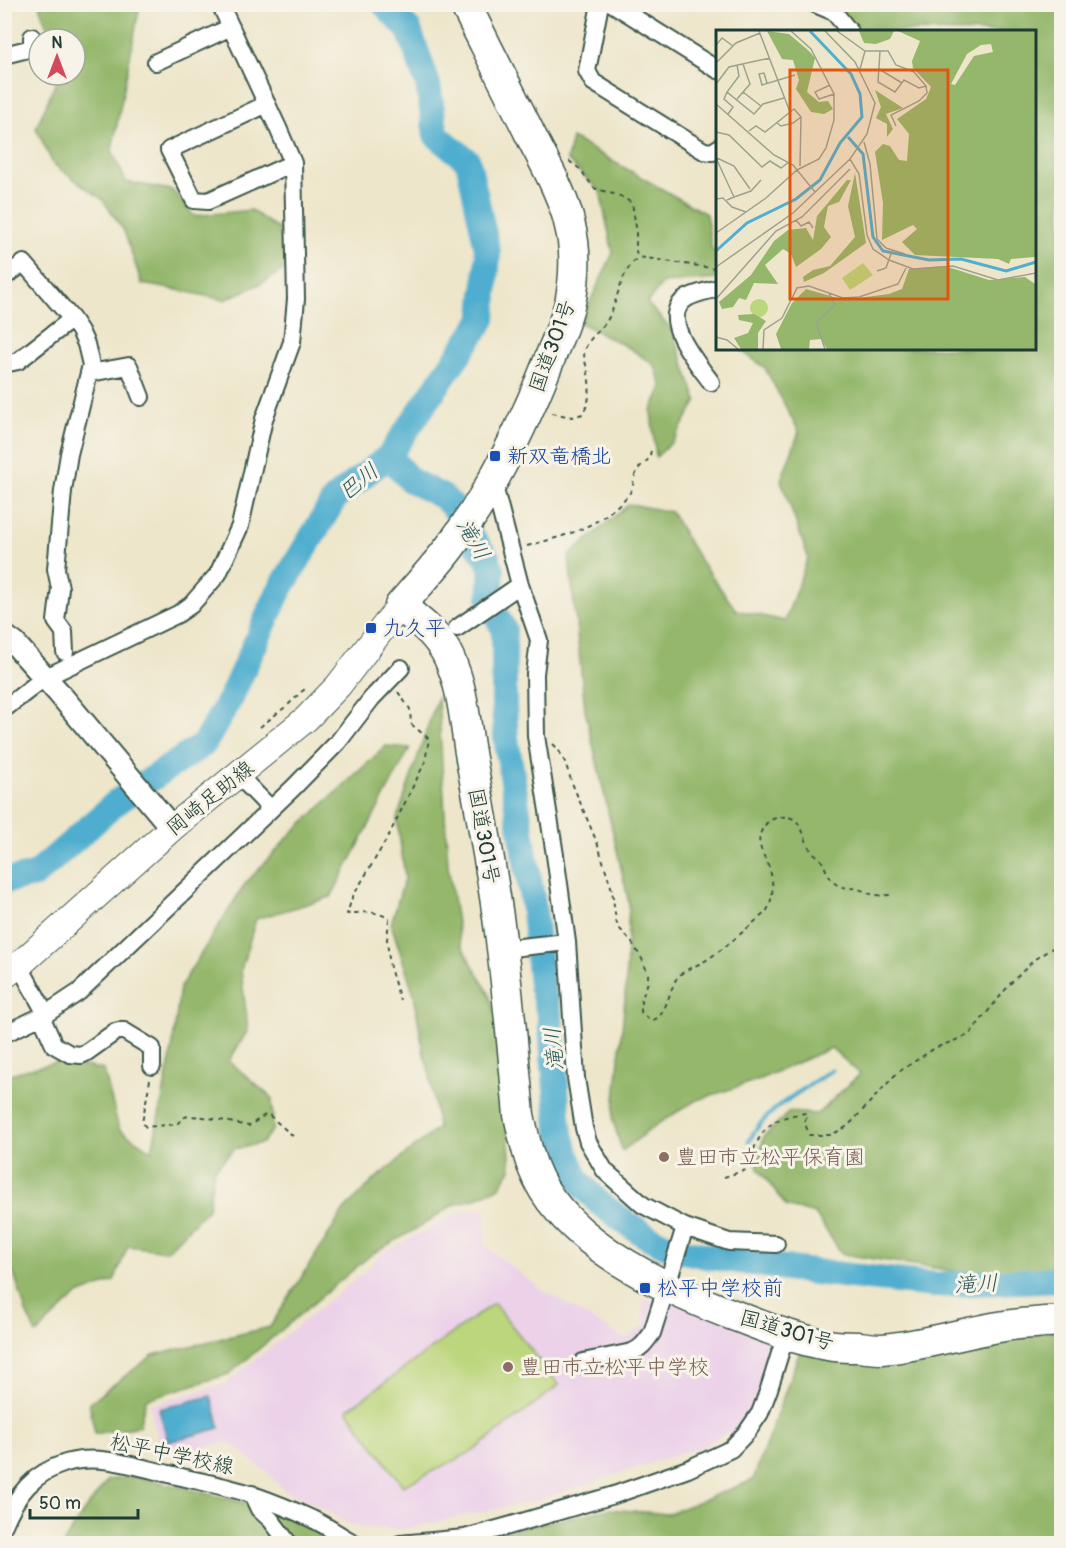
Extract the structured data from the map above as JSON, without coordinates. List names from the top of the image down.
{
  "streets": {
    "highway": ["国道301号"],
    "main road": ["岡崎足助線"],
    "street": ["松平中学校線"]
  },
  "crossings": [
    ["国道301号", "岡崎足助線"]
  ],
  "water": ["巴川", "滝川"],
  "places": {
    "transit": ["新双竜橋北", "九久平", "松平中学校前"],
    "other": ["豊田市立松平保育園", "豊田市立松平中学校"]
  },
  "scale_bar": "50 m",
  "north": "top"
}
